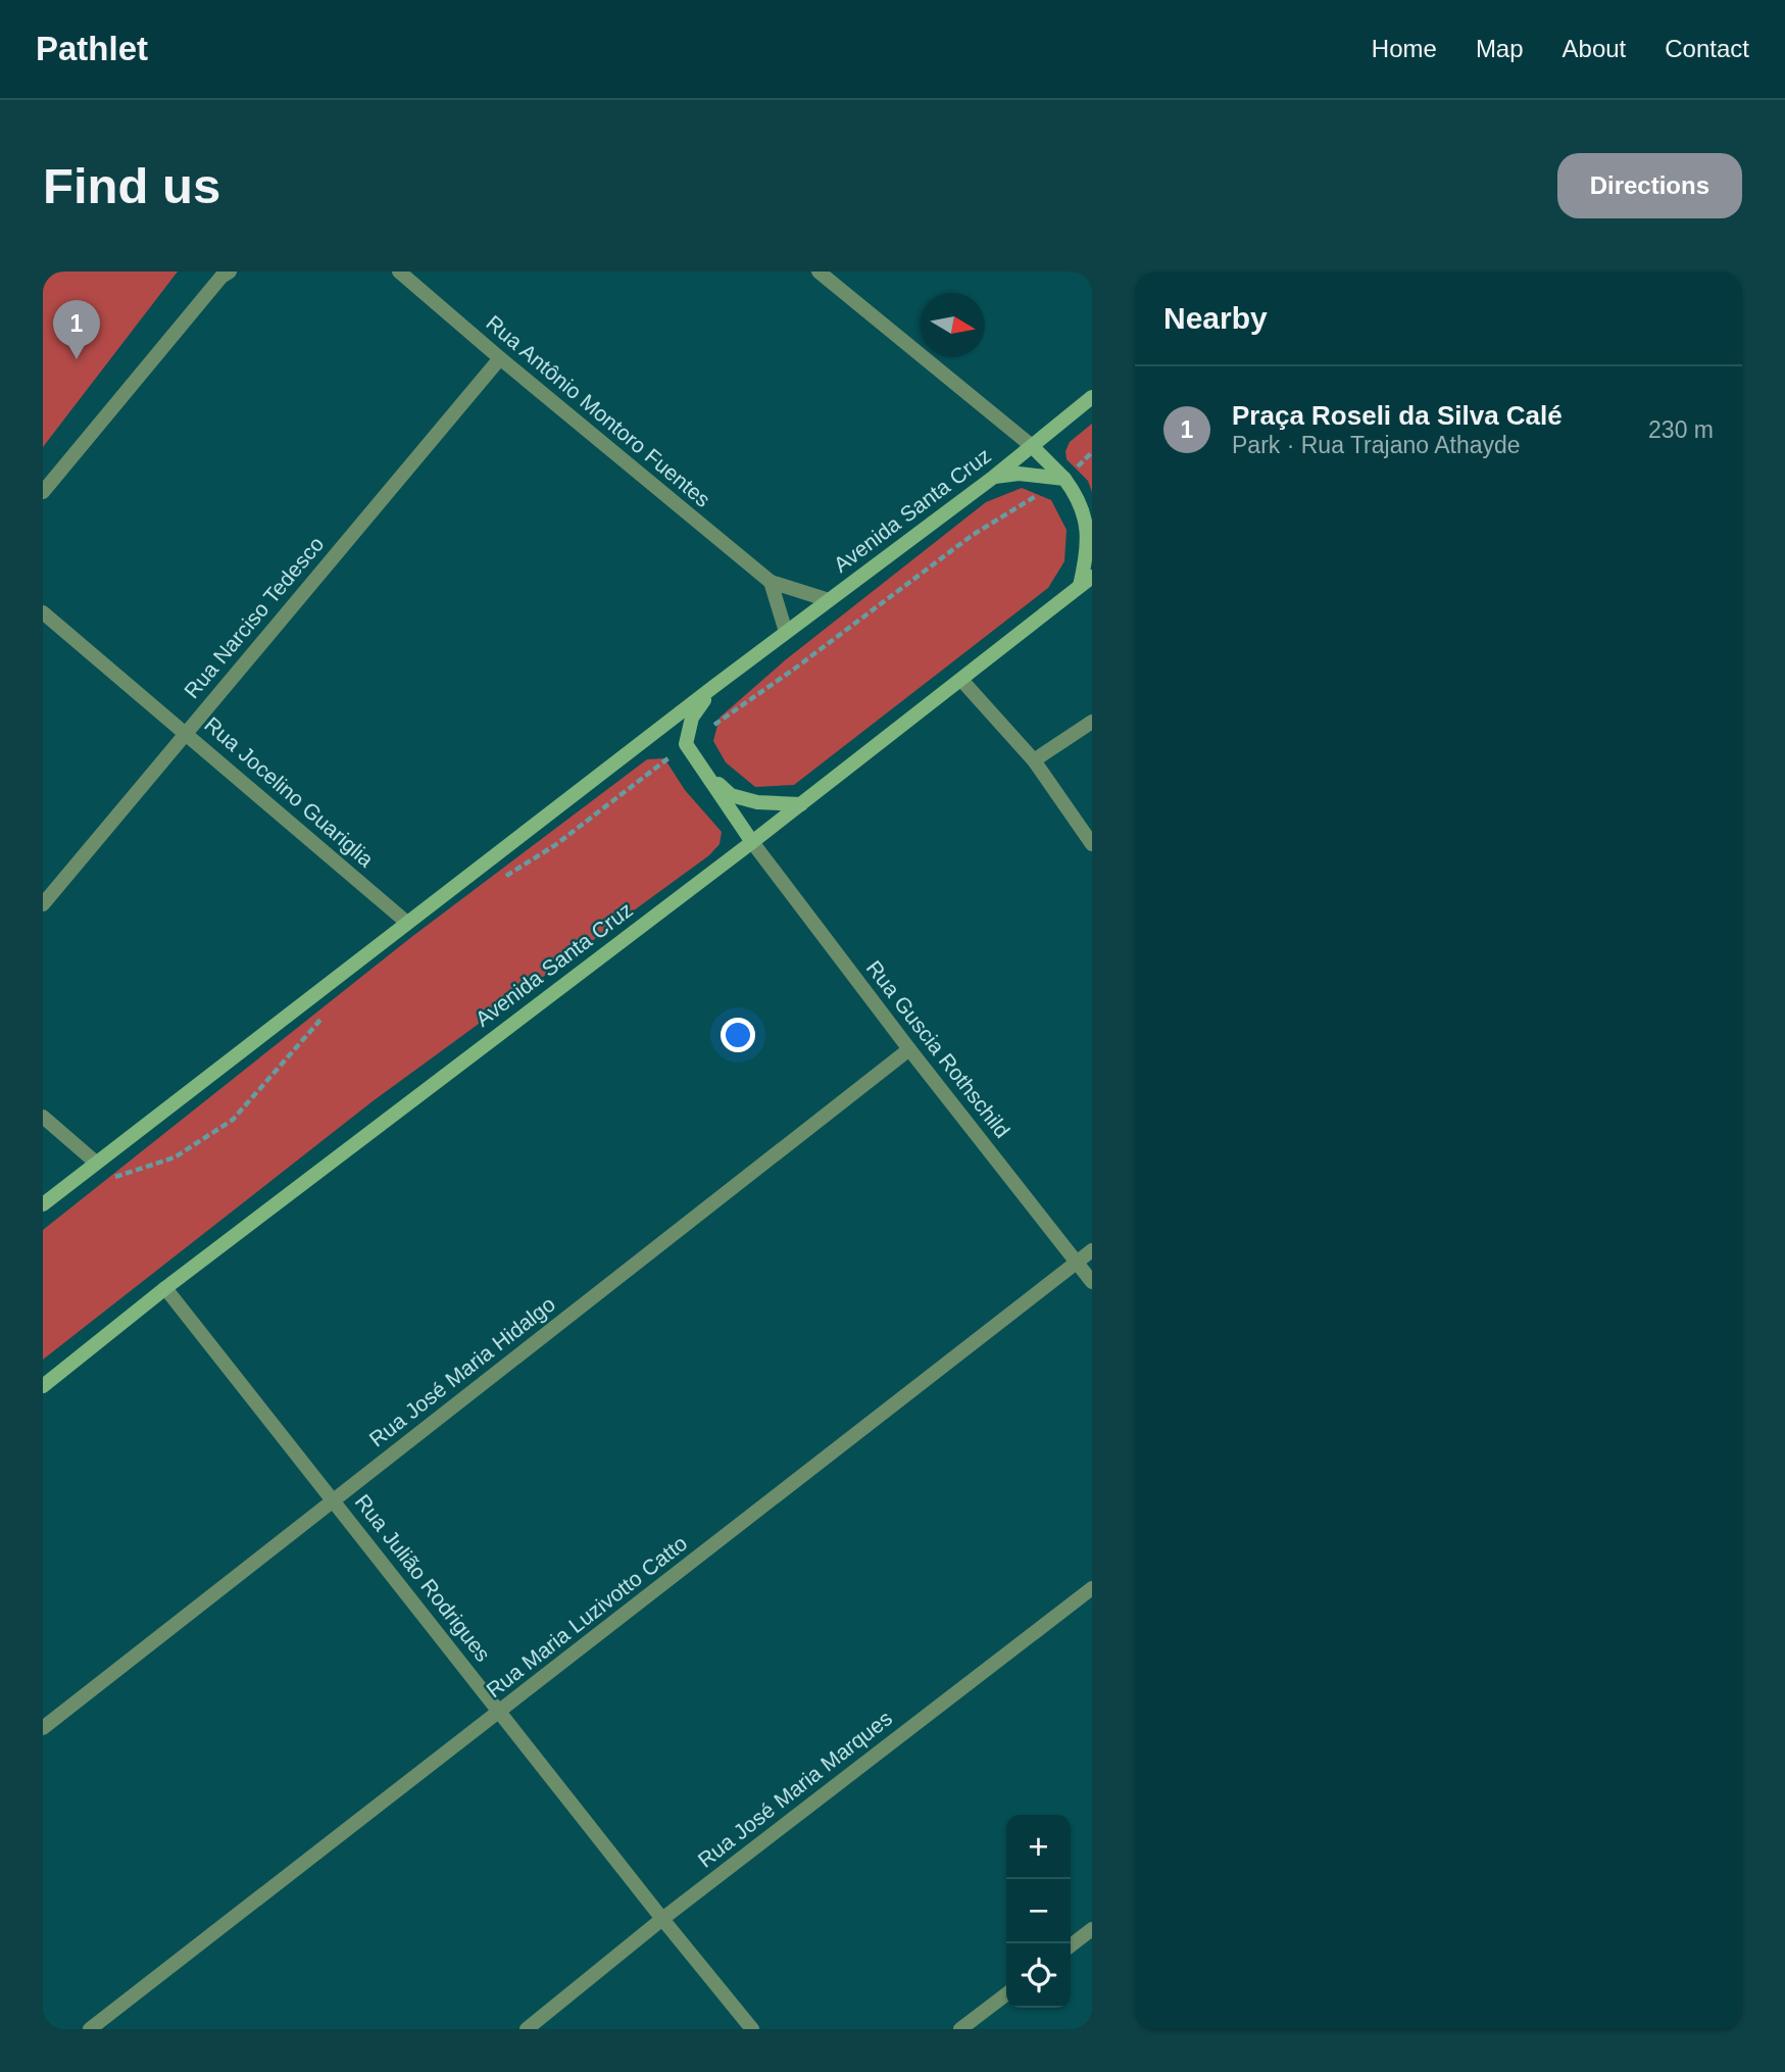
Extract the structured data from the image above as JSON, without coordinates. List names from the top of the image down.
{
  "streets": {
    "main road": ["Avenida Santa Cruz"],
    "street": [
      "Rua Antônio Montoro Fuentes",
      "Rua Narciso Tedesco",
      "Rua Jocelino Guariglia",
      "Rua Guscia Rothschild",
      "Rua José Maria Hidalgo",
      "Rua Julião Rodrigues",
      "Rua Maria Luzivotto Catto",
      "Rua José Maria Marques"
    ]
  },
  "crossings": [
    ["Rua Antônio Montoro Fuentes", "Avenida Santa Cruz"],
    ["Rua Antônio Montoro Fuentes", "Rua Narciso Tedesco"],
    ["Avenida Santa Cruz", "Rua Jocelino Guariglia"],
    ["Avenida Santa Cruz", "Rua Guscia Rothschild"],
    ["Avenida Santa Cruz", "Rua Julião Rodrigues"],
    ["Rua Narciso Tedesco", "Rua Jocelino Guariglia"],
    ["Rua Guscia Rothschild", "Rua José Maria Hidalgo"],
    ["Rua Guscia Rothschild", "Rua Maria Luzivotto Catto"],
    ["Rua José Maria Hidalgo", "Rua Julião Rodrigues"],
    ["Rua Julião Rodrigues", "Rua Maria Luzivotto Catto"],
    ["Rua Julião Rodrigues", "Rua José Maria Marques"]
  ],
  "north": "right",
  "page": {
    "header": "Pathlet",
    "nav": [
      "Home",
      "Map",
      "About",
      "Contact"
    ],
    "buttons": "Directions",
    "title": "Find us",
    "heading": "Nearby",
    "pins": "1",
    "list": [
      {
        "mark": "1",
        "name": "Praça Roseli da Silva Calé",
        "note": "Park · Rua Trajano Athayde",
        "value": "230 m"
      }
    ],
    "map_buttons": ["+", "−"]
  }
}
